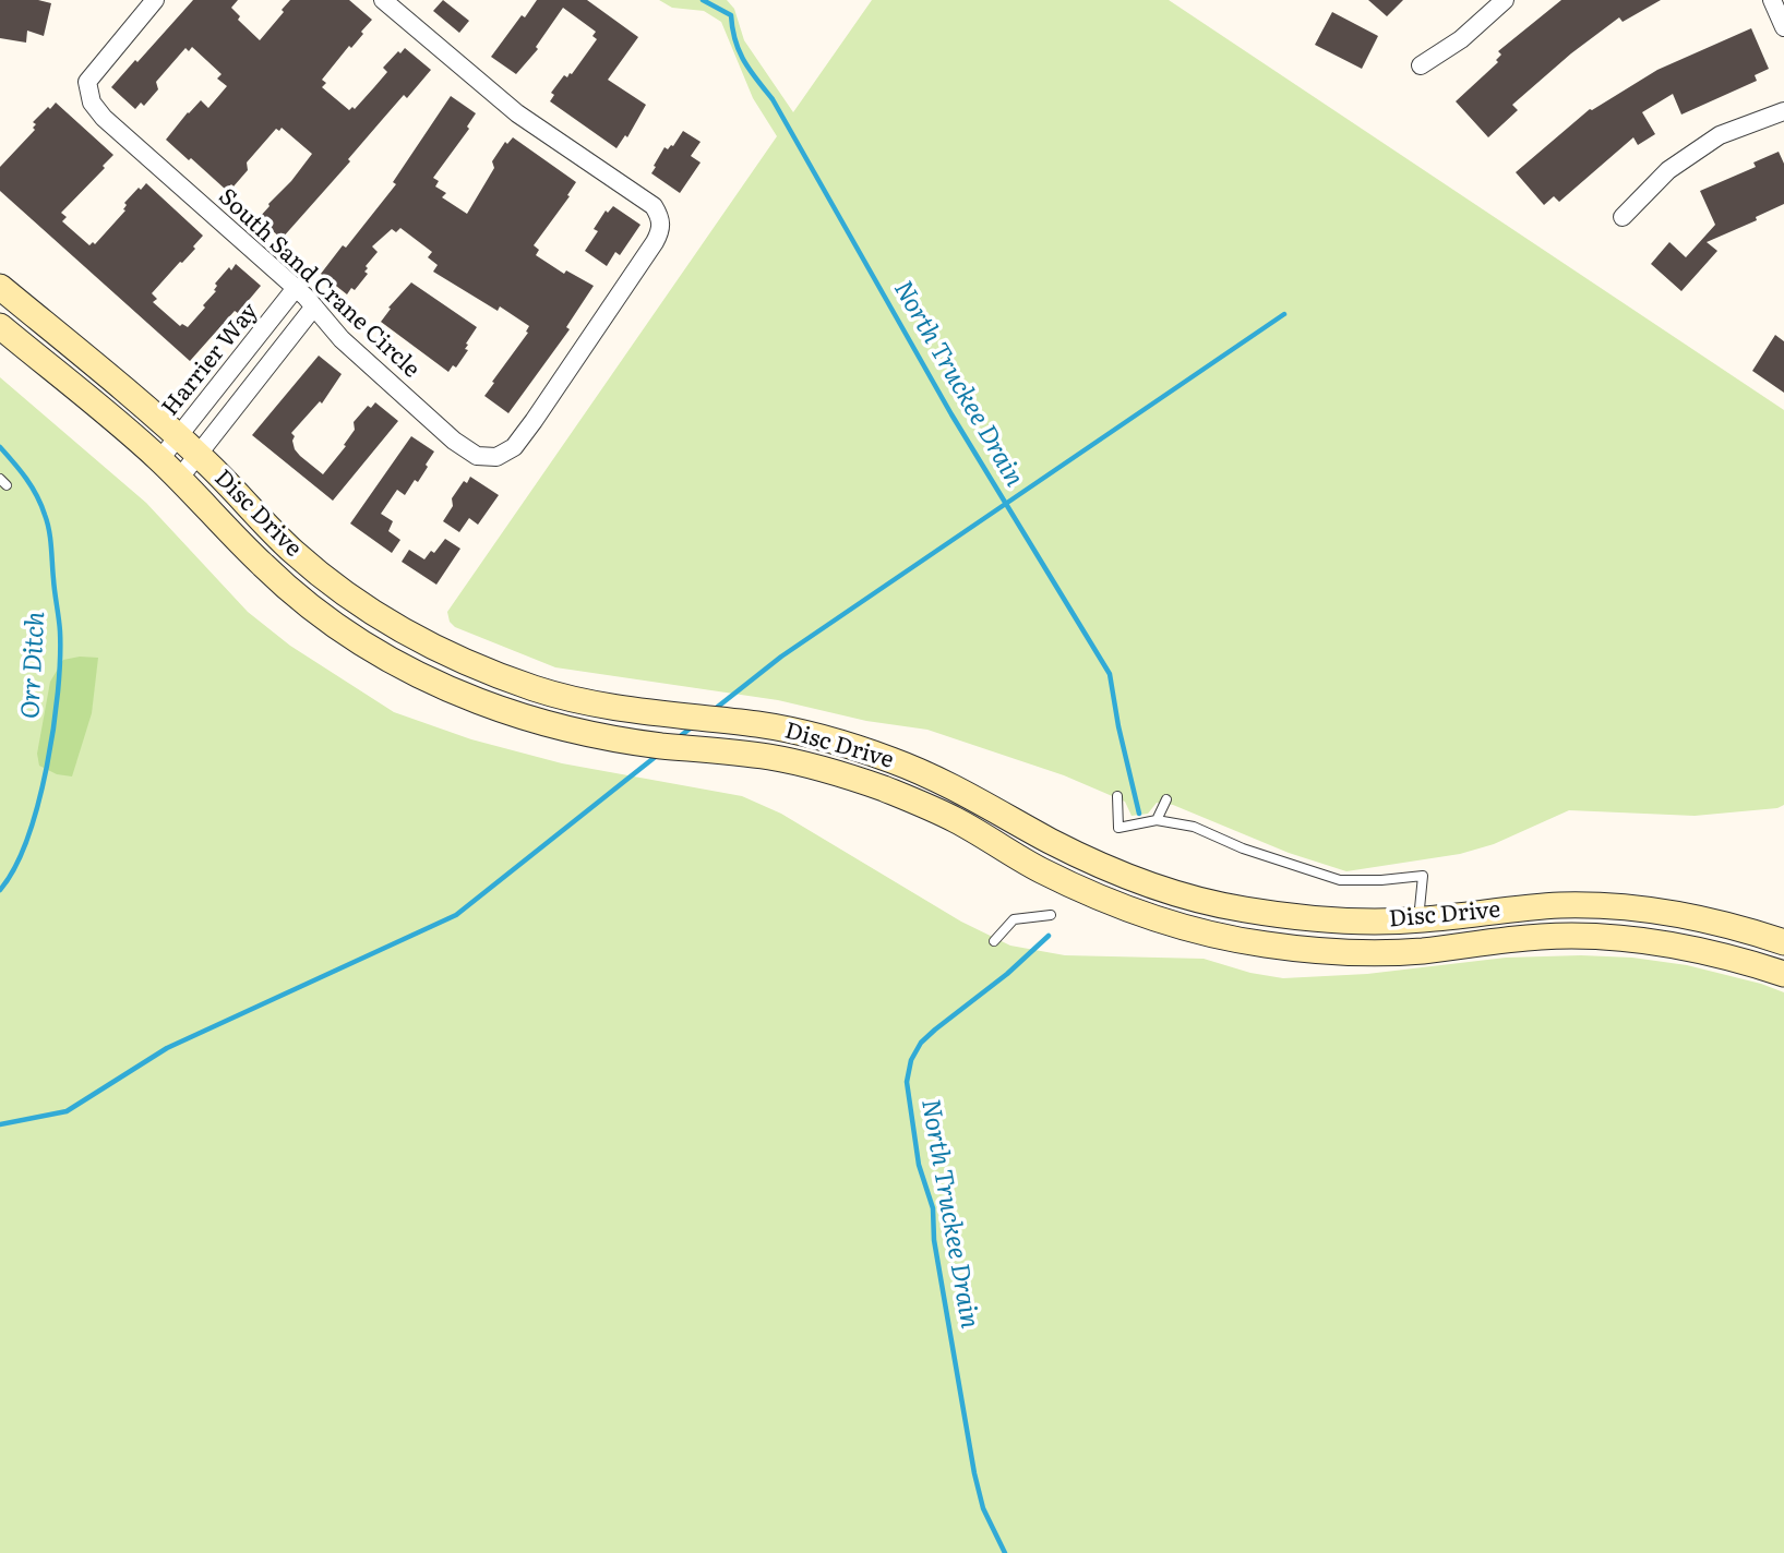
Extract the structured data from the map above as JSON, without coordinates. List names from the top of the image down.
{
  "streets": {
    "main road": ["Disc Drive"],
    "street": ["South Sand Crane Circle", "Harrier Way"]
  },
  "crossings": [
    ["South Sand Crane Circle", "Harrier Way"],
    ["Harrier Way", "Disc Drive"]
  ],
  "water": ["North Truckee Drain", "Orr Ditch"]
}
